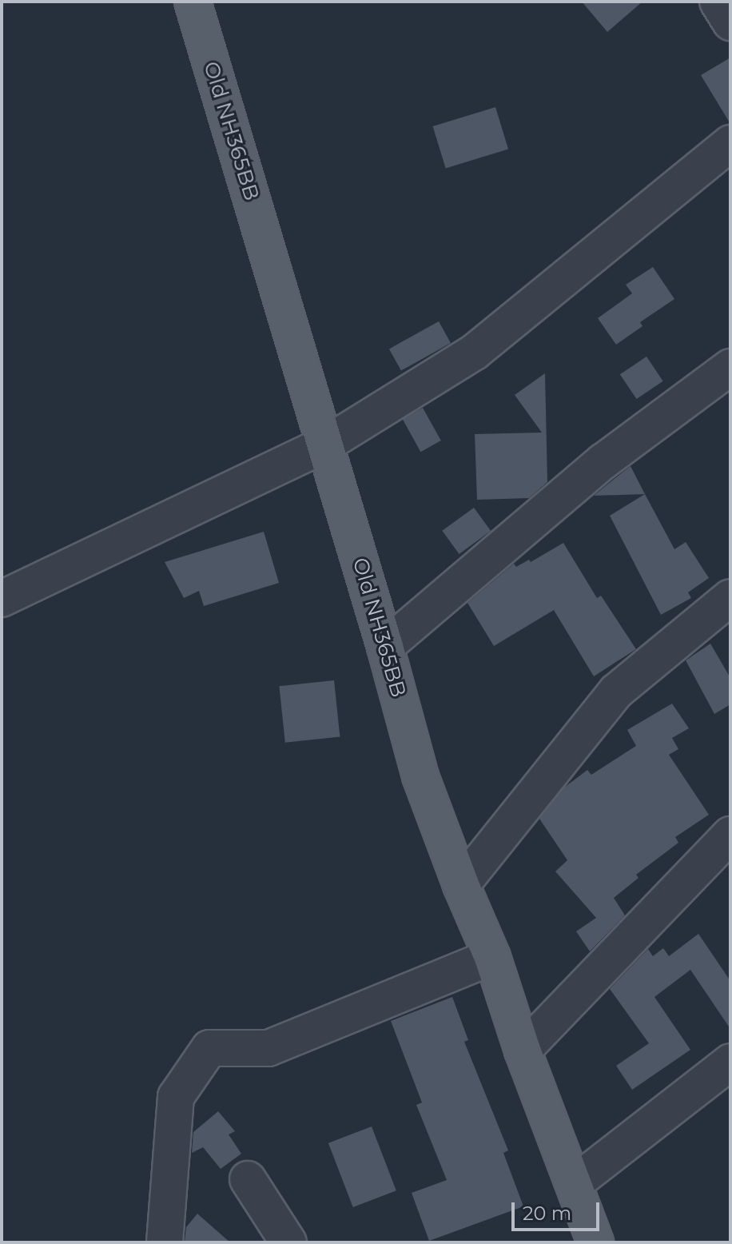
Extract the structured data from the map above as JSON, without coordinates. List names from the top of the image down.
{
  "streets": {
    "main road": ["Old NH365BB"]
  },
  "scale_bar": "20 m"
}
